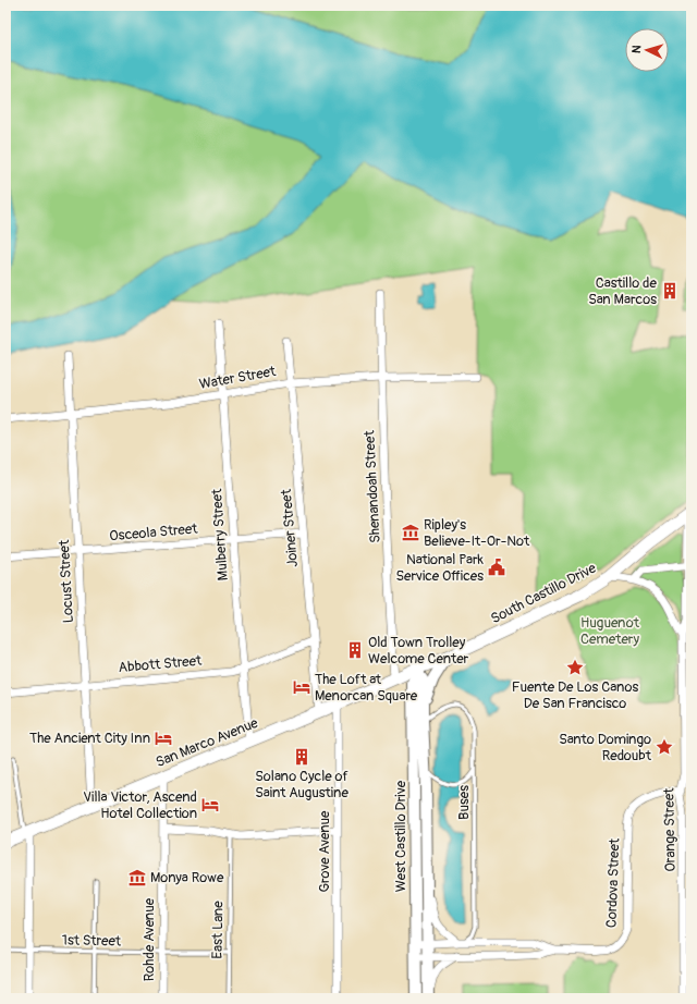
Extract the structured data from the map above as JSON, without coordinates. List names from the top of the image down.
{
  "streets": {
    "main road": ["South Castillo Drive", "San Marco Avenue", "West Castillo Drive"],
    "street": [
      "Water Street",
      "Shenandoah Street",
      "Joiner Street",
      "Osceola Street",
      "Mulberry Street",
      "Locust Street",
      "Abbott Street",
      "Orange Street",
      "Grove Avenue",
      "Cordova Street",
      "Rohde Avenue"
    ],
    "lane": ["Buses", "East Lane", "1st Street"]
  },
  "crossings": [
    ["Water Street", "Shenandoah Street"],
    ["Water Street", "Joiner Street"],
    ["Water Street", "Mulberry Street"],
    ["Water Street", "Locust Street"],
    ["Shenandoah Street", "San Marco Avenue"],
    ["Joiner Street", "Osceola Street"],
    ["Joiner Street", "Abbott Street"],
    ["Joiner Street", "San Marco Avenue"],
    ["Osceola Street", "Mulberry Street"],
    ["Osceola Street", "Locust Street"],
    ["Mulberry Street", "Abbott Street"],
    ["Mulberry Street", "San Marco Avenue"],
    ["Locust Street", "Abbott Street"],
    ["Locust Street", "San Marco Avenue"],
    ["South Castillo Drive", "San Marco Avenue"],
    ["South Castillo Drive", "Orange Street"],
    ["South Castillo Drive", "West Castillo Drive"],
    ["San Marco Avenue", "West Castillo Drive"],
    ["San Marco Avenue", "Grove Avenue"],
    ["San Marco Avenue", "Rohde Avenue"],
    ["Buses", "West Castillo Drive"],
    ["Buses", "Cordova Street"],
    ["Orange Street", "Cordova Street"],
    ["West Castillo Drive", "Cordova Street"],
    ["East Lane", "1st Street"],
    ["Rohde Avenue", "1st Street"]
  ],
  "parks": ["Huguenot Cemetery"],
  "places": {
    "building": ["Castillo de San Marcos", "Old Town Trolley Welcome Center", "Solano Cycle of Saint Augustine"],
    "museum": ["Ripley's Believe-It-Or-Not", "Monya Rowe"],
    "public building": ["National Park Service Offices"],
    "place": ["Fuente De Los Canos De San Francisco", "Santo Domingo Redoubt"],
    "hotel": ["The Loft at Menorcan Square", "The Ancient City Inn", "Villa Victor, Ascend Hotel Collection"]
  },
  "north": "left"
}
